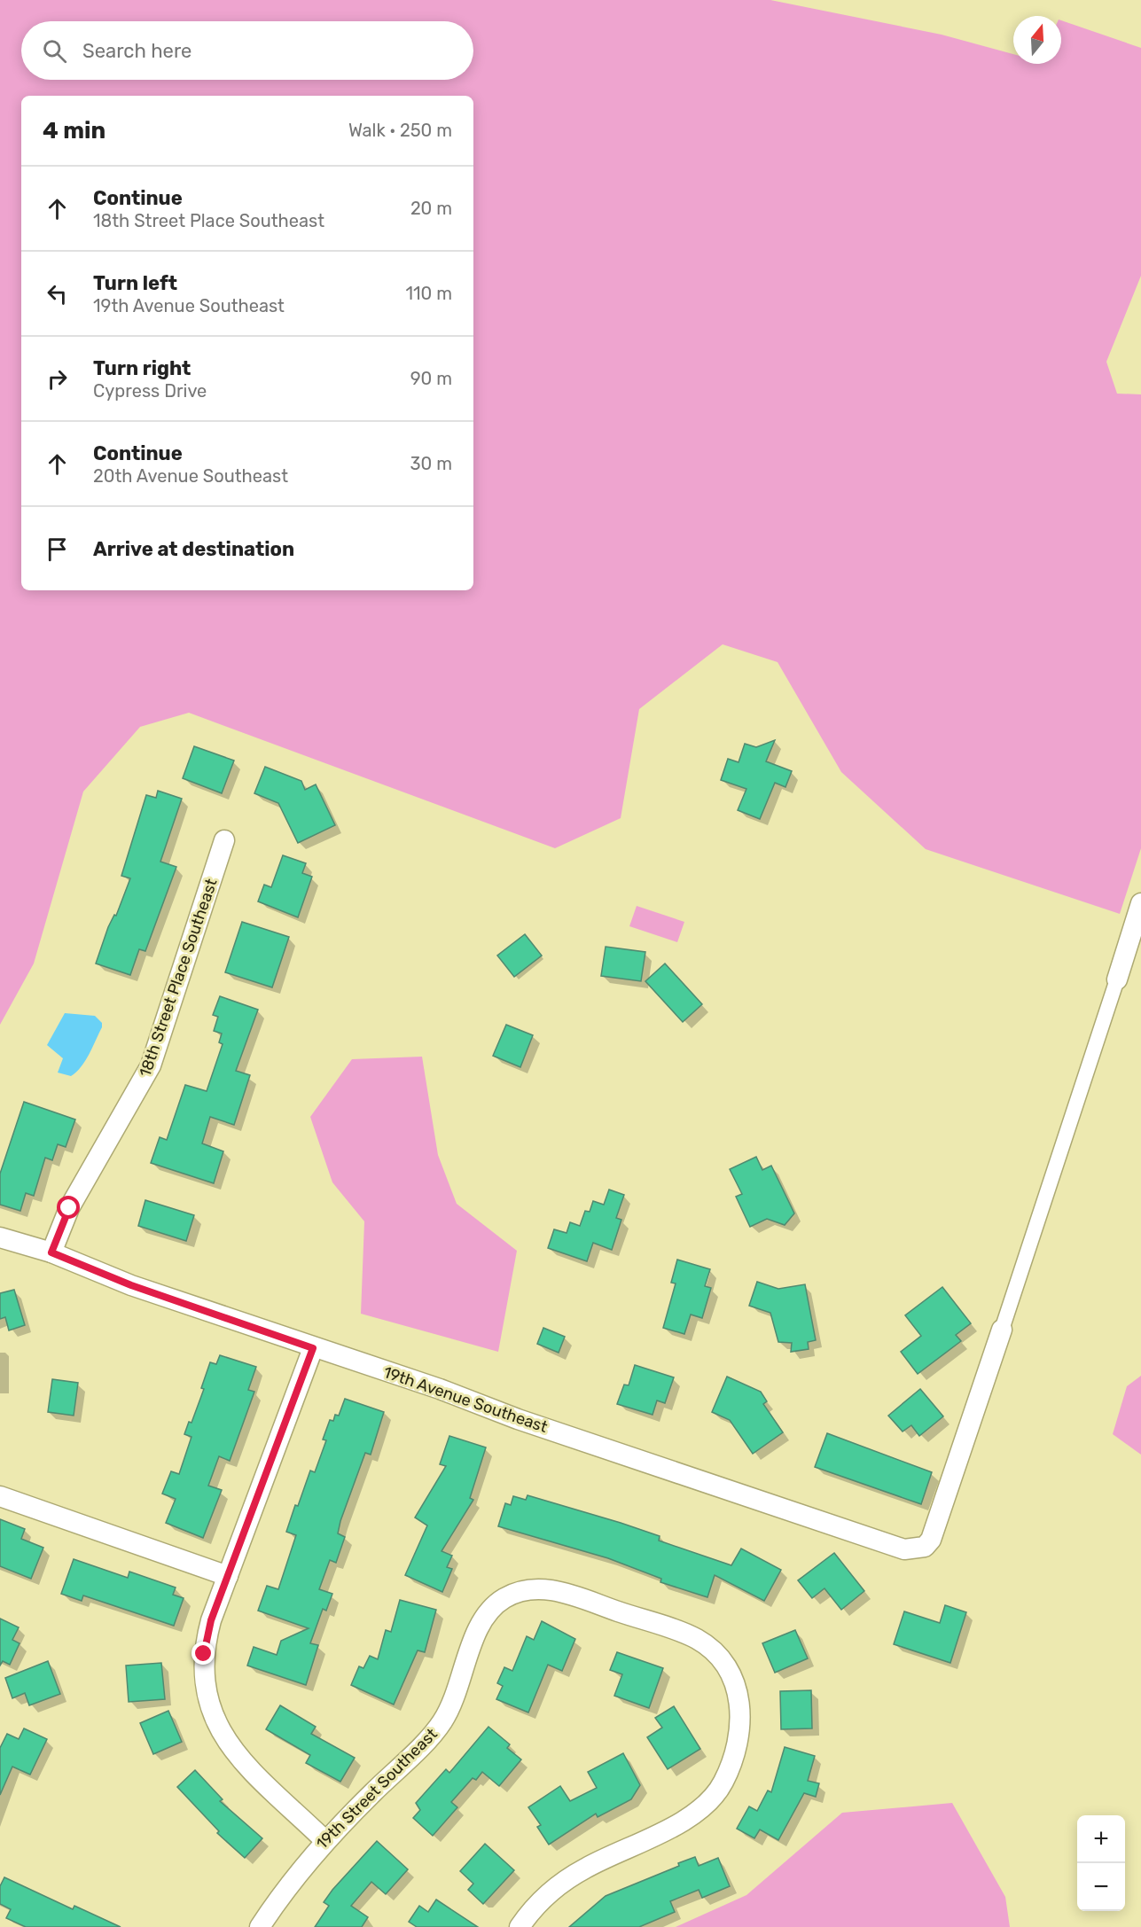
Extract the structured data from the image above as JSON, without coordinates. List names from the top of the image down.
{
  "streets": {
    "street": ["18th Street Place Southeast", "19th Avenue Southeast", "19th Street Southeast"]
  },
  "crossings": [
    ["18th Street Place Southeast", "19th Avenue Southeast"]
  ],
  "north": "top",
  "page": {
    "search": "Search here",
    "heading": ["4 min", "Walk · 250 m"],
    "list": [
      ["Continue", "18th Street Place Southeast", "20 m"],
      ["Turn left", "19th Avenue Southeast", "110 m"],
      ["Turn right", "Cypress Drive", "90 m"],
      ["Continue", "20th Avenue Southeast", "30 m"],
      "Arrive at destination"
    ],
    "map_buttons": ["+", "−"]
  }
}
